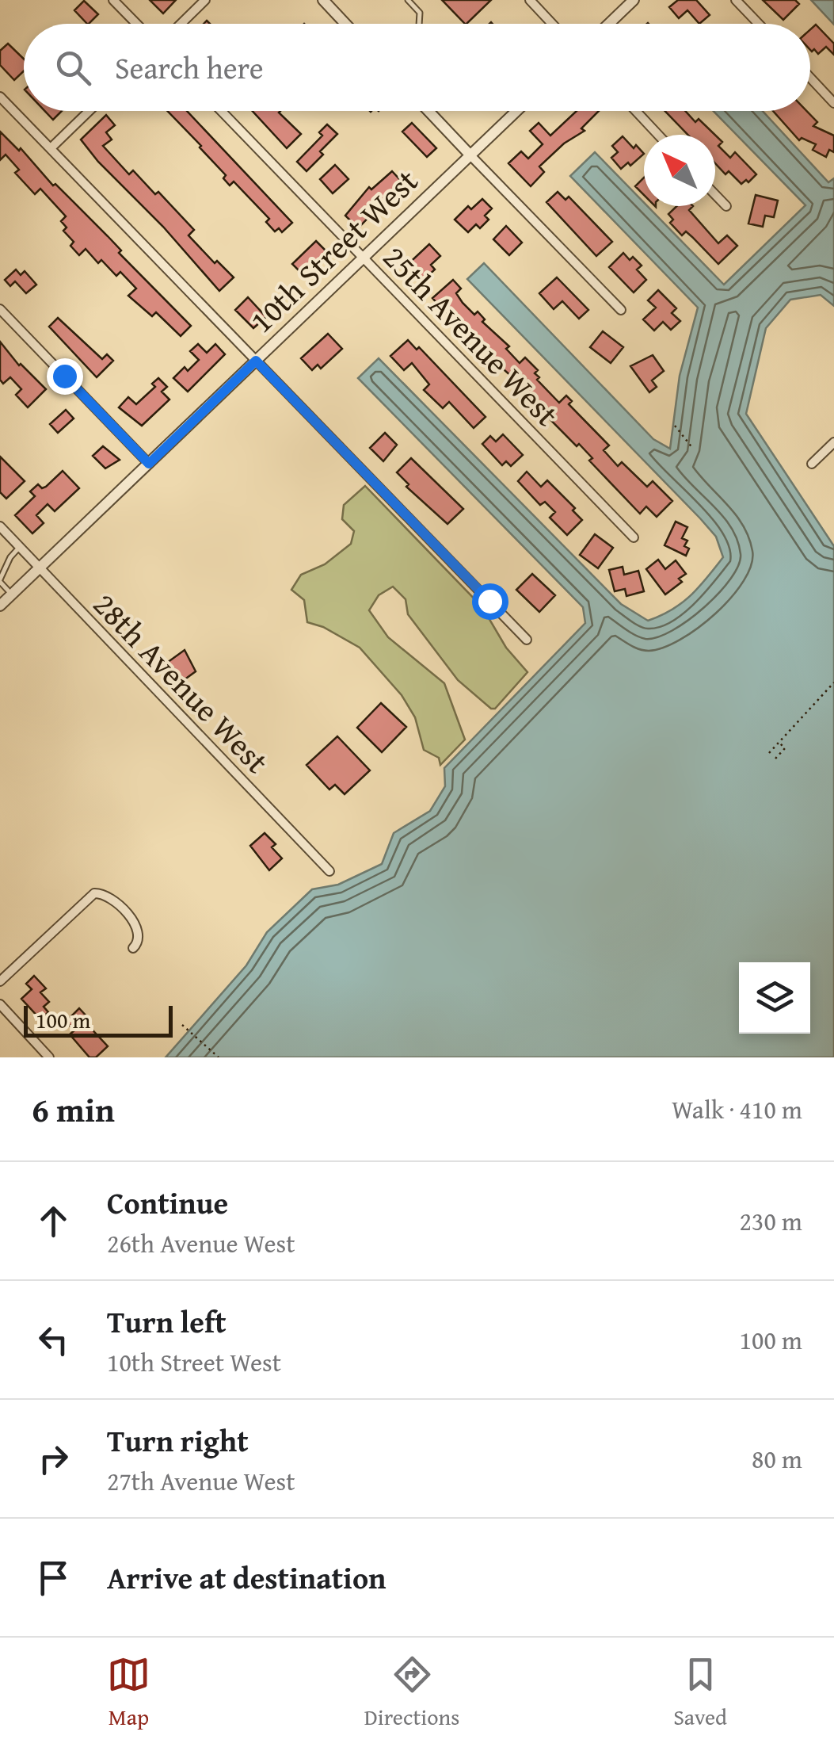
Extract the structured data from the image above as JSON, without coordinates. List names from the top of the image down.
{
  "streets": {
    "street": ["10th Street West", "25th Avenue West", "28th Avenue West"]
  },
  "crossings": [
    ["10th Street West", "25th Avenue West"],
    ["10th Street West", "28th Avenue West"]
  ],
  "scale_bar": "100 m",
  "north": "top left",
  "page": {
    "search": "Search here",
    "scale": "100 m",
    "heading": ["6 min", "Walk · 410 m"],
    "list": [
      ["Continue", "26th Avenue West", "230 m"],
      ["Turn left", "10th Street West", "100 m"],
      ["Turn right", "27th Avenue West", "80 m"],
      "Arrive at destination"
    ],
    "nav": ["Map", "Directions", "Saved"]
  }
}
